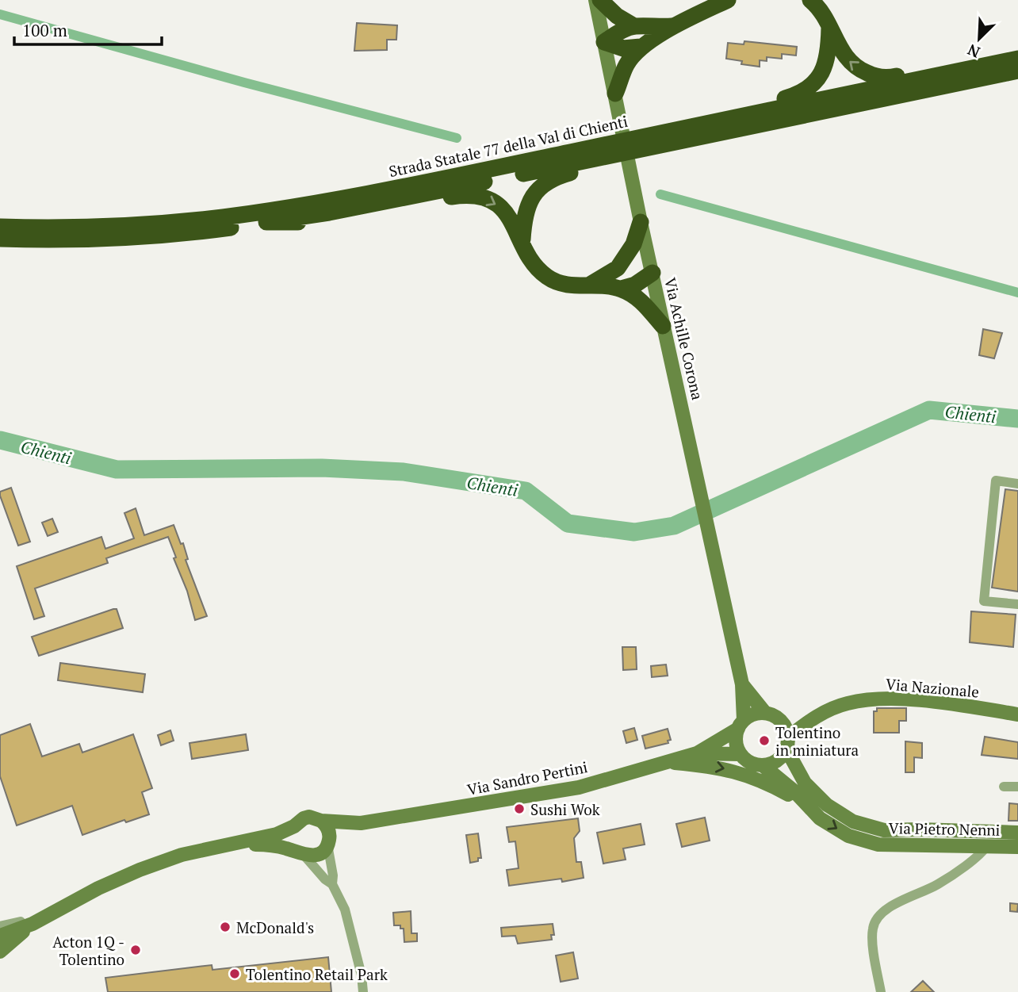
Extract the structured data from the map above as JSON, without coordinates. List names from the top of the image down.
{
  "streets": {
    "highway": ["Strada Statale 77 della Val di Chienti"],
    "main road": [
      "Via Achille Corona",
      "Via Nazionale",
      "Via Sandro Pertini",
      "Via Pietro Nenni"
    ]
  },
  "crossings": [
    ["Via Achille Corona", "Via Nazionale"],
    ["Via Achille Corona", "Via Sandro Pertini"],
    ["Via Achille Corona", "Via Pietro Nenni"],
    ["Via Nazionale", "Via Sandro Pertini"],
    ["Via Nazionale", "Via Pietro Nenni"],
    ["Via Sandro Pertini", "Via Pietro Nenni"]
  ],
  "water": ["Chienti"],
  "places": [
    "Tolentino in miniatura",
    "Sushi Wok",
    "McDonald's",
    "Acton 1Q - Tolentino",
    "Tolentino Retail Park"
  ],
  "scale_bar": "100 m",
  "north": "bottom left"
}
